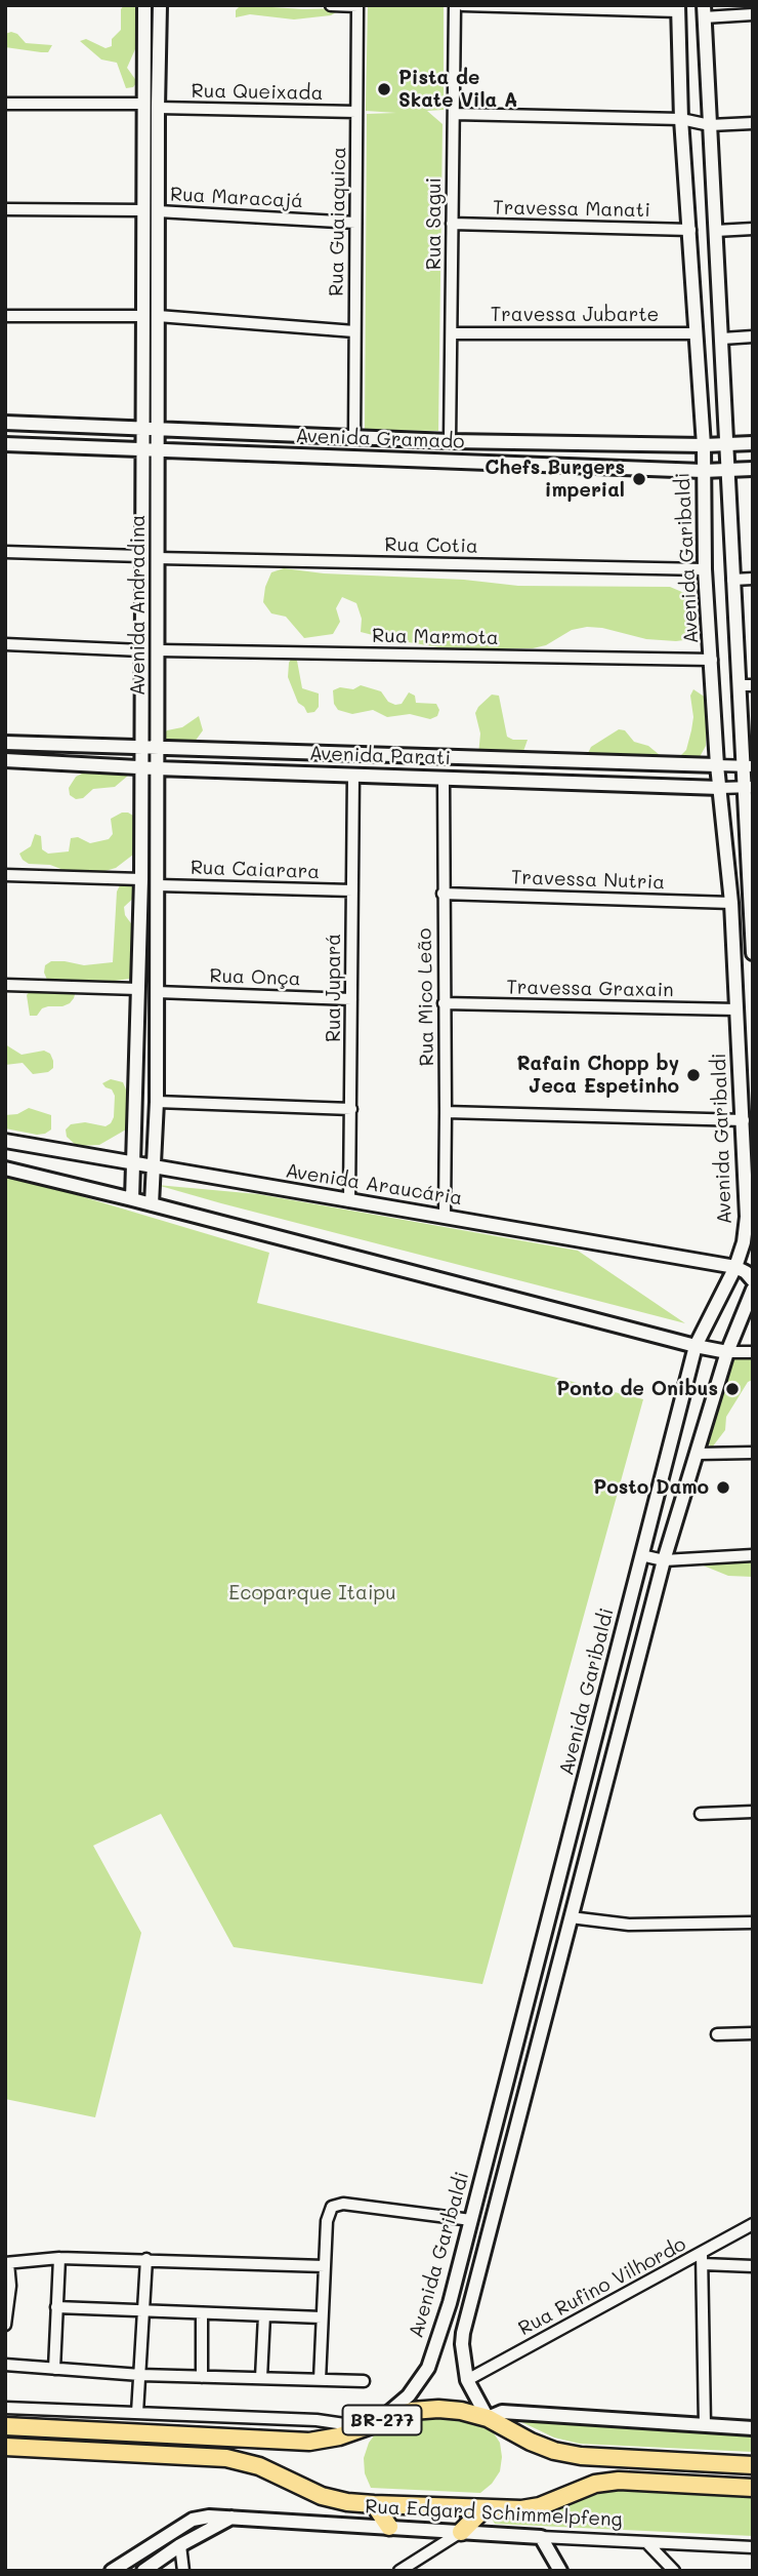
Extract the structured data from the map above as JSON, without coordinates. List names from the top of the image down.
{
  "streets": {
    "highway": ["BR-277"],
    "street": [
      "Rua Queixada",
      "Rua Maracajá",
      "Travessa Manati",
      "Rua Guaiaquica",
      "Rua Sagui",
      "Travessa Jubarte",
      "Avenida Gramado",
      "Rua Cotia",
      "Avenida Garibaldi",
      "Avenida Andradina",
      "Rua Marmota",
      "Avenida Parati",
      "Rua Caiarara",
      "Travessa Nutria",
      "Rua Onça",
      "Rua Jupará",
      "Travessa Graxain",
      "Rua Mico Leão",
      "Avenida Araucária",
      "Rua Rufino Vilhordo",
      "Rua Edgard Schimmelpfeng"
    ]
  },
  "crossings": [
    ["Rua Queixada", "Rua Guaiaquica"],
    ["Rua Queixada", "Avenida Andradina"],
    ["Rua Maracajá", "Rua Guaiaquica"],
    ["Rua Maracajá", "Avenida Andradina"],
    ["Travessa Manati", "Rua Sagui"],
    ["Travessa Manati", "Avenida Garibaldi"],
    ["Rua Guaiaquica", "Avenida Gramado"],
    ["Rua Sagui", "Travessa Jubarte"],
    ["Rua Sagui", "Avenida Gramado"],
    ["Travessa Jubarte", "Avenida Garibaldi"],
    ["Avenida Gramado", "Avenida Garibaldi"],
    ["Avenida Gramado", "Avenida Andradina"],
    ["Rua Cotia", "Avenida Garibaldi"],
    ["Rua Cotia", "Avenida Andradina"],
    ["Avenida Garibaldi", "Rua Marmota"],
    ["Avenida Garibaldi", "Avenida Parati"],
    ["Avenida Garibaldi", "Travessa Nutria"],
    ["Avenida Garibaldi", "Travessa Graxain"],
    ["Avenida Garibaldi", "Avenida Araucária"],
    ["Avenida Garibaldi", "Rua Rufino Vilhordo"],
    ["Avenida Garibaldi", "BR-277"],
    ["Avenida Andradina", "Rua Marmota"],
    ["Avenida Andradina", "Avenida Parati"],
    ["Avenida Andradina", "Rua Caiarara"],
    ["Avenida Andradina", "Rua Onça"],
    ["Avenida Andradina", "Avenida Araucária"],
    ["Avenida Parati", "Rua Jupará"],
    ["Avenida Parati", "Rua Mico Leão"],
    ["Rua Caiarara", "Rua Jupará"],
    ["Travessa Nutria", "Rua Mico Leão"],
    ["Rua Onça", "Rua Jupará"],
    ["Rua Jupará", "Avenida Araucária"],
    ["Travessa Graxain", "Rua Mico Leão"],
    ["Rua Mico Leão", "Avenida Araucária"]
  ],
  "parks": ["Ecoparque Itaipu"],
  "places": [
    "Pista de Skate Vila A",
    "Chefs Burgers imperial",
    "Rafain Chopp by Jeca Espetinho",
    "Ponto de Onibus",
    "Posto Damo"
  ]
}
